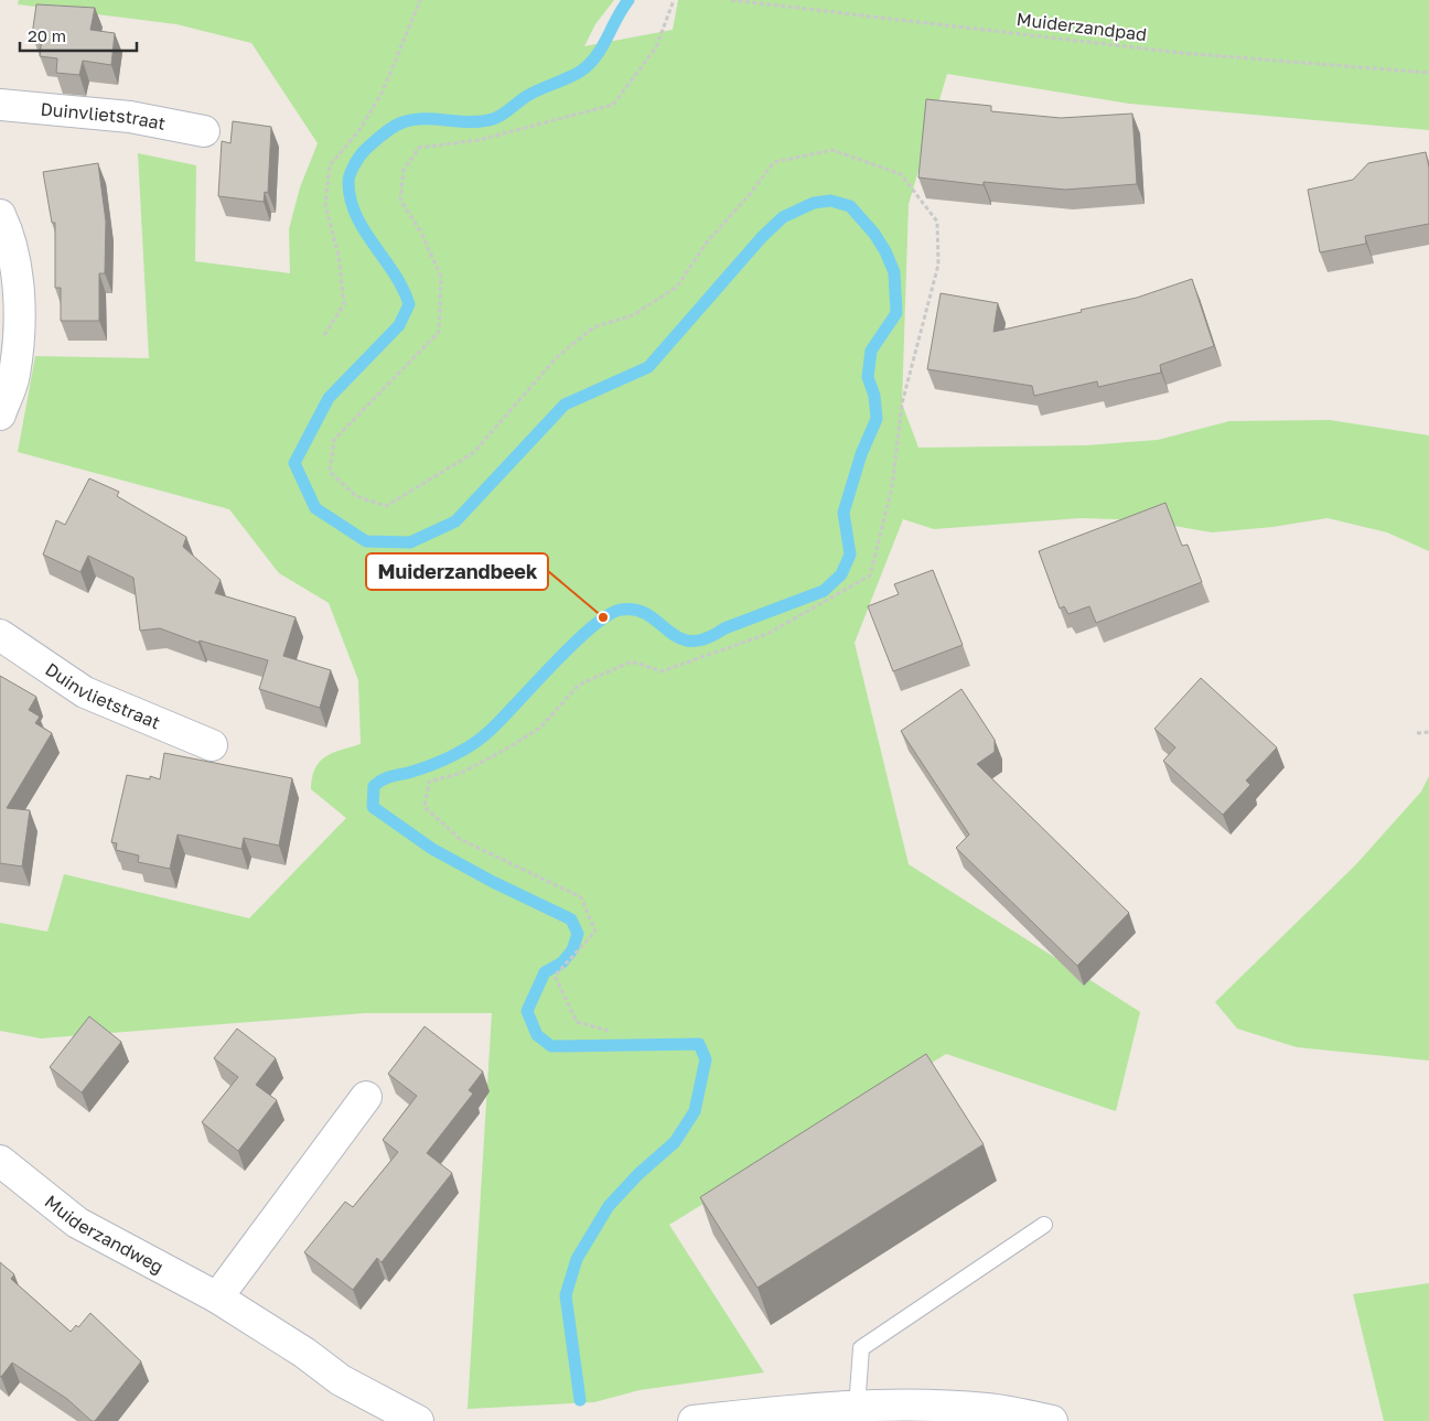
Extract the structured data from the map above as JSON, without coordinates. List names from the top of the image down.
{
  "streets": {
    "street": ["Duinvlietstraat", "Muiderzandweg"],
    "path": ["Muiderzandpad"]
  },
  "places": ["Muiderzandbeek"],
  "scale_bar": "20 m"
}
